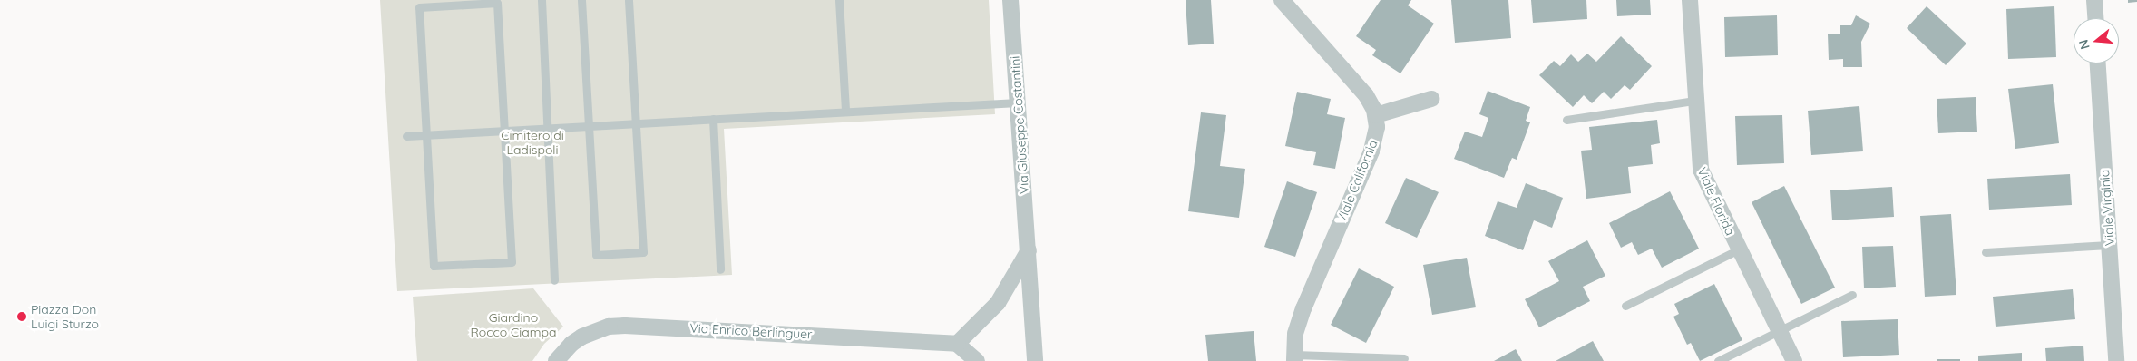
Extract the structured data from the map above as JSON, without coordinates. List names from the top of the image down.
{
  "streets": {
    "street": [
      "Via Giuseppe Costantini",
      "Viale California",
      "Viale Florida",
      "Viale Virginia",
      "Via Enrico Berlinguer"
    ]
  },
  "parks": ["Cimitero di Ladispoli", "Giardino Rocco Ciampa"],
  "places": ["Piazza Don Luigi Sturzo"],
  "north": "left"
}
